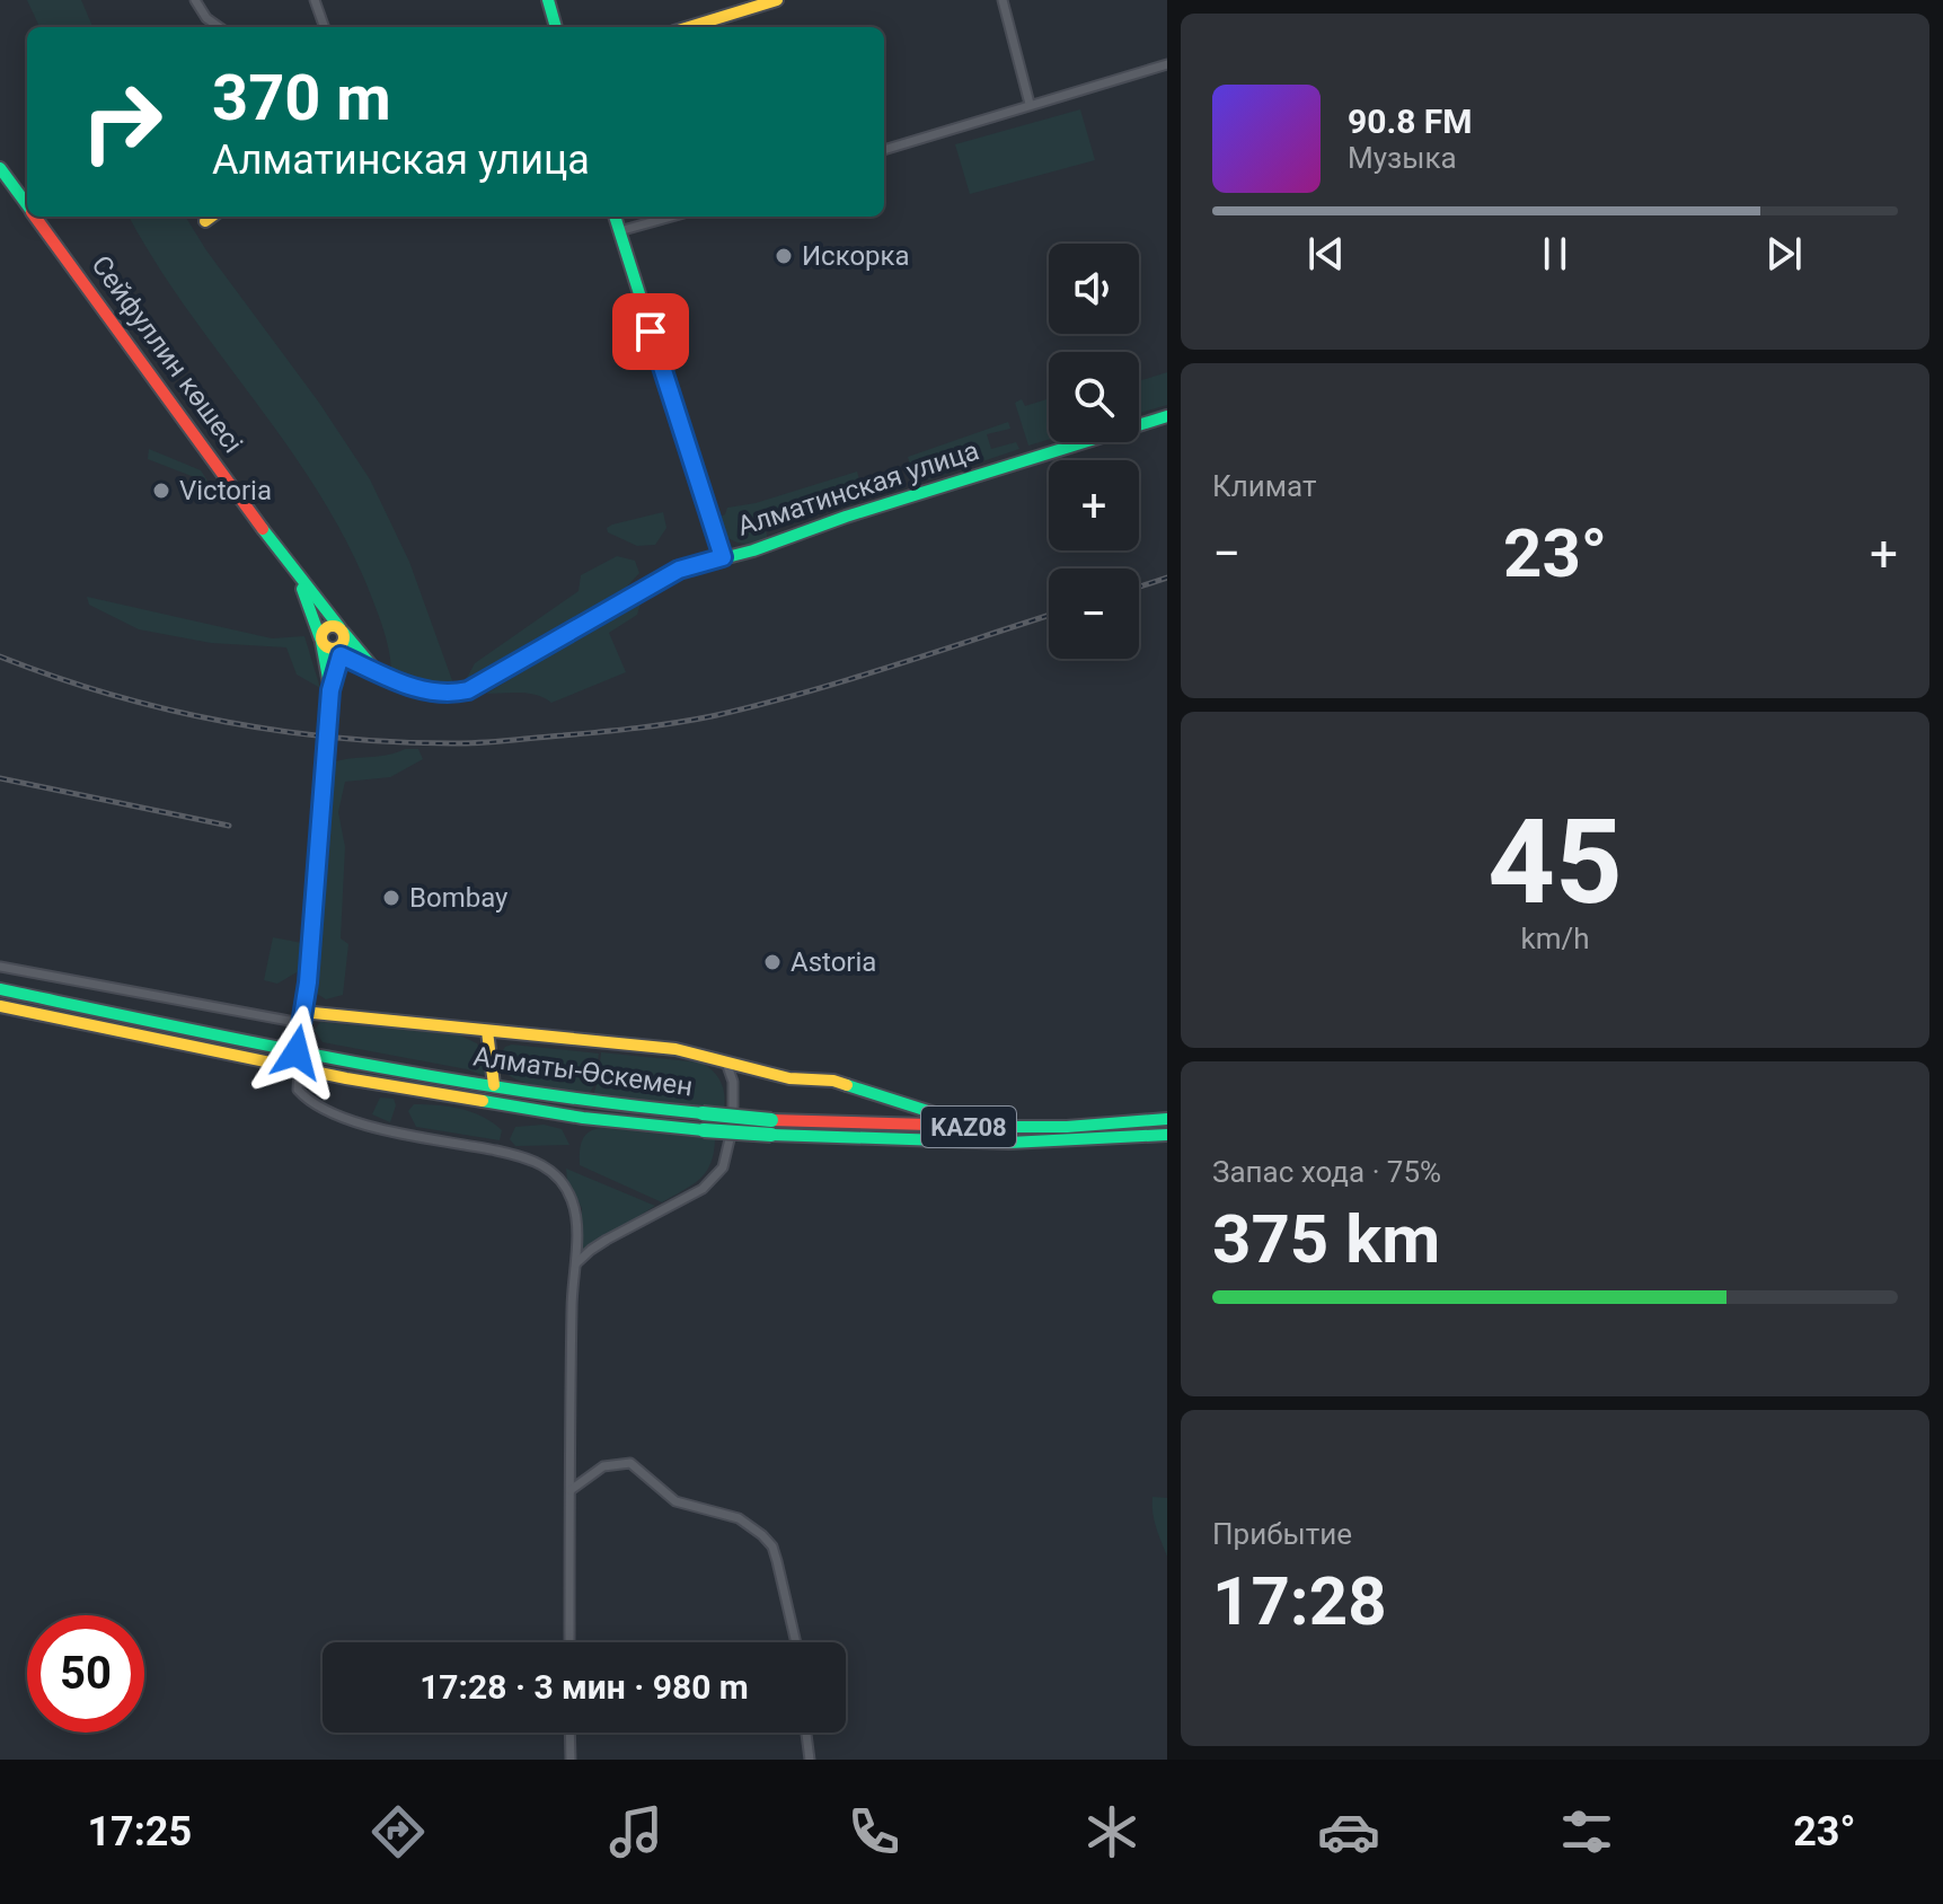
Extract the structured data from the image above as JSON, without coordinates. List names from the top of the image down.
{
  "streets": {
    "main road": [
      "Сейфуллин көшесі",
      "Алматинская улица",
      "Алматы-Өскемен",
      "KAZ08"
    ]
  },
  "places": [
    "Искоркa",
    "Victoria",
    "Bombay",
    "Astoria"
  ],
  "page": {
    "turn": ["370 m", "Алматинская улица"],
    "song": ["90.8 FM", "Музыка"],
    "map_buttons": ["+", "−"],
    "tile": [
      "Климат",
      ["45", "km/h"],
      ["Запас хода · 75%", "375 km"],
      ["Прибытие", "17:28"]
    ],
    "heat": ["−", "23°", "+"],
    "limit": "50",
    "trip": "17:28 · 3 мин · 980 m",
    "tabs": ["17:25", "23°"]
  }
}
